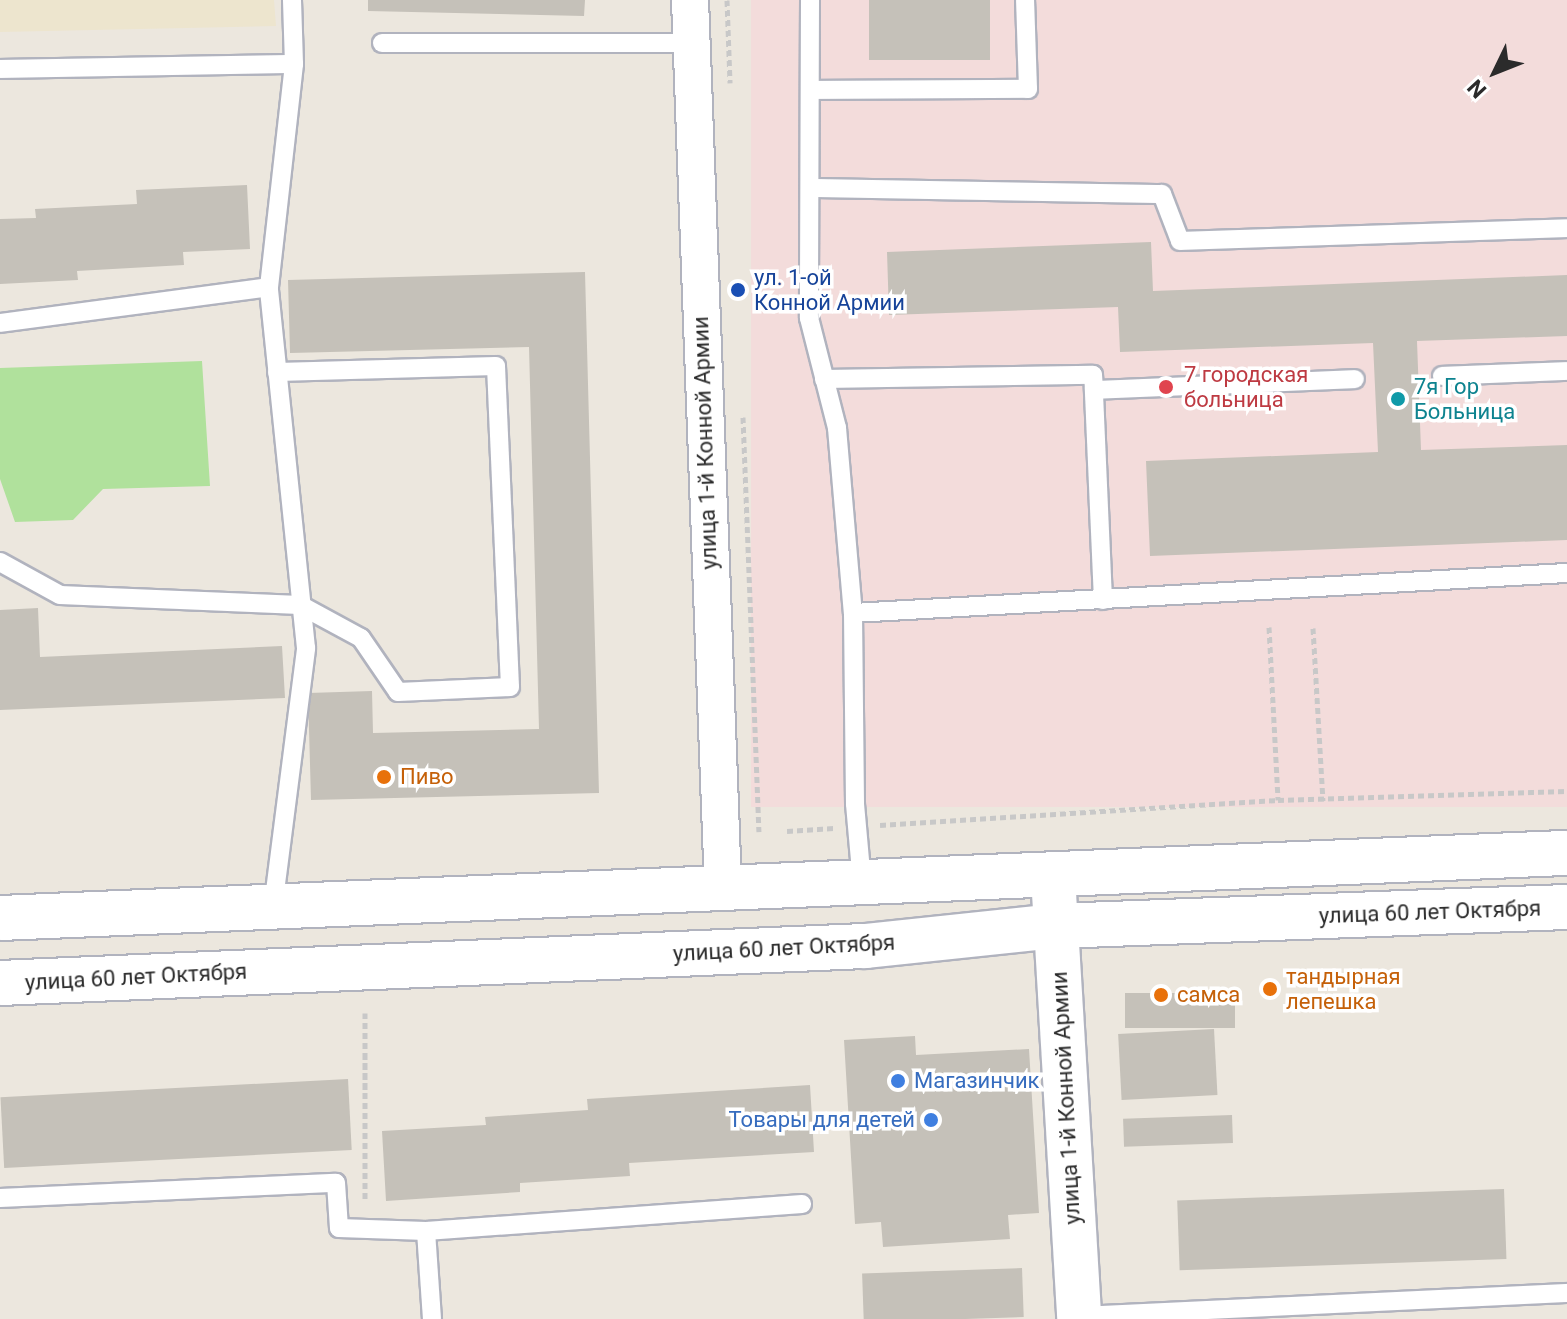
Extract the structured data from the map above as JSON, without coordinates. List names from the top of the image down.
{
  "streets": {
    "main road": ["улица 1-й Конной Армии", "улица 60 лет Октября"]
  },
  "crossings": [
    ["улица 1-й Конной Армии", "улица 60 лет Октября"]
  ],
  "places": [
    "ул. 1-ой Конной Армии",
    "7 городская больница",
    "7я Гор Больница",
    "Пиво",
    "тандырная лепешка",
    "самса",
    "Магазинчик",
    "Товары для детей"
  ],
  "north": "bottom left"
}
